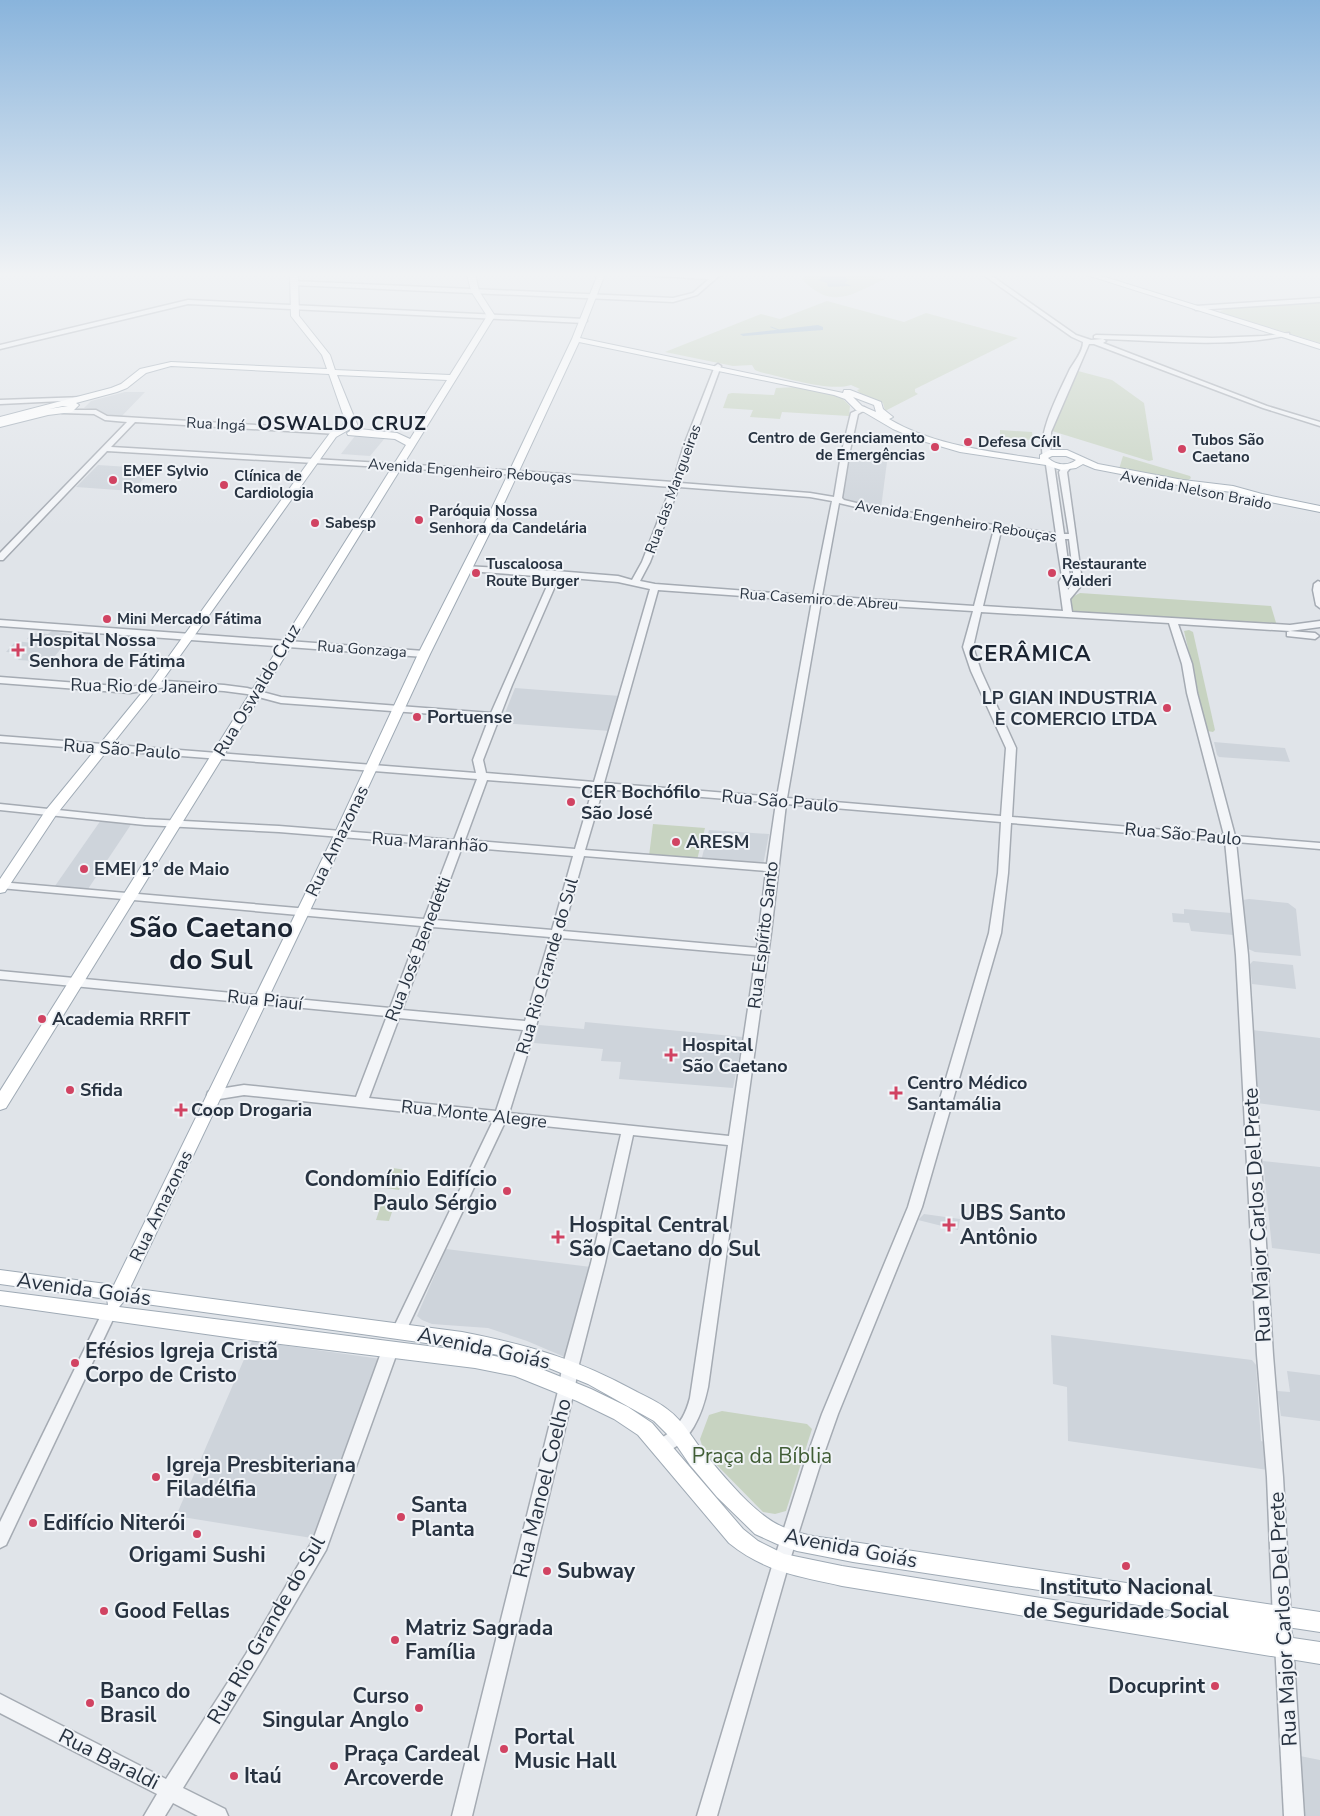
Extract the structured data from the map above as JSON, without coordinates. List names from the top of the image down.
{
  "streets": {
    "main road": [
      "Rua Ingá",
      "Avenida Nelson Braido",
      "Rua Oswaldo Cruz",
      "Rua Amazonas",
      "Avenida Goiás"
    ],
    "street": [
      "Avenida Engenheiro Rebouças",
      "Rua das Mangueiras",
      "Rua Casemiro de Abreu",
      "Rua Gonzaga",
      "Rua Rio de Janeiro",
      "Rua São Paulo",
      "Rua Maranhão",
      "Rua Espírito Santo",
      "Rua José Benedetti",
      "Rua Rio Grande do Sul",
      "Rua Piauí",
      "Rua Monte Alegre",
      "Rua Major Carlos Del Prete",
      "Rua Manoel Coelho",
      "Rua Baraldi"
    ]
  },
  "crossings": [
    ["Rua Ingá", "Rua Oswaldo Cruz"],
    ["Avenida Engenheiro Rebouças", "Rua das Mangueiras"],
    ["Avenida Engenheiro Rebouças", "Rua Oswaldo Cruz"],
    ["Avenida Engenheiro Rebouças", "Rua Amazonas"],
    ["Avenida Engenheiro Rebouças", "Rua Espírito Santo"],
    ["Rua das Mangueiras", "Rua Casemiro de Abreu"],
    ["Rua Casemiro de Abreu", "Rua Amazonas"],
    ["Rua Casemiro de Abreu", "Rua Espírito Santo"],
    ["Rua Casemiro de Abreu", "Rua Rio Grande do Sul"],
    ["Rua Casemiro de Abreu", "Rua Major Carlos Del Prete"],
    ["Rua Gonzaga", "Rua Oswaldo Cruz"],
    ["Rua Gonzaga", "Rua Amazonas"],
    ["Rua Rio de Janeiro", "Rua Oswaldo Cruz"],
    ["Rua Rio de Janeiro", "Rua Amazonas"],
    ["Rua Oswaldo Cruz", "Rua São Paulo"],
    ["Rua Oswaldo Cruz", "Rua Maranhão"],
    ["Rua Oswaldo Cruz", "Rua Piauí"],
    ["Rua São Paulo", "Rua Amazonas"],
    ["Rua São Paulo", "Rua Espírito Santo"],
    ["Rua São Paulo", "Rua José Benedetti"],
    ["Rua São Paulo", "Rua Rio Grande do Sul"],
    ["Rua São Paulo", "Rua Major Carlos Del Prete"],
    ["Rua Amazonas", "Rua Maranhão"],
    ["Rua Amazonas", "Rua Piauí"],
    ["Rua Amazonas", "Rua Monte Alegre"],
    ["Rua Amazonas", "Avenida Goiás"],
    ["Rua Maranhão", "Rua Espírito Santo"],
    ["Rua Maranhão", "Rua José Benedetti"],
    ["Rua Maranhão", "Rua Rio Grande do Sul"],
    ["Rua Espírito Santo", "Rua Monte Alegre"],
    ["Rua Espírito Santo", "Avenida Goiás"],
    ["Rua José Benedetti", "Rua Piauí"],
    ["Rua José Benedetti", "Rua Monte Alegre"],
    ["Rua Rio Grande do Sul", "Rua Piauí"],
    ["Rua Rio Grande do Sul", "Rua Monte Alegre"],
    ["Rua Rio Grande do Sul", "Avenida Goiás"],
    ["Rua Rio Grande do Sul", "Rua Baraldi"],
    ["Rua Monte Alegre", "Rua Manoel Coelho"],
    ["Rua Major Carlos Del Prete", "Avenida Goiás"],
    ["Avenida Goiás", "Rua Manoel Coelho"]
  ],
  "districts": ["OSWALDO CRUZ", "CERÂMICA", "São Caetano do Sul"],
  "parks": ["Praça da Bíblia"],
  "places": {
    "other": [
      "Defesa Cívil",
      "Centro de Gerenciamento de Emergências",
      "Tubos São Caetano",
      "EMEF Sylvio Romero",
      "Clínica de Cardiologia",
      "Paróquia Nossa Senhora da Candelária",
      "Sabesp",
      "Tuscaloosa Route Burger",
      "Restaurante Valderi",
      "Mini Mercado Fátima",
      "LP GIAN INDUSTRIA E COMERCIO LTDA",
      "Portuense",
      "CER Bochófilo São José",
      "ARESM",
      "EMEI 1° de Maio",
      "Academia RRFIT",
      "Sfida",
      "Condomínio Edifício Paulo Sérgio",
      "Efésios Igreja Cristã Corpo de Cristo",
      "Igreja Presbiteriana Filadélfia",
      "Santa Planta",
      "Edifício Niterói",
      "Origami Sushi",
      "Instituto Nacional de Seguridade Social",
      "Subway",
      "Good Fellas",
      "Matriz Sagrada Família",
      "Docuprint",
      "Banco do Brasil",
      "Curso Singular Anglo",
      "Portal Music Hall",
      "Praça Cardeal Arcoverde",
      "Itaú"
    ],
    "health": [
      "Hospital Nossa Senhora de Fátima",
      "Hospital São Caetano",
      "Centro Médico Santamália",
      "Coop Drogaria",
      "UBS Santo Antônio",
      "Hospital Central São Caetano do Sul"
    ]
  }
}
